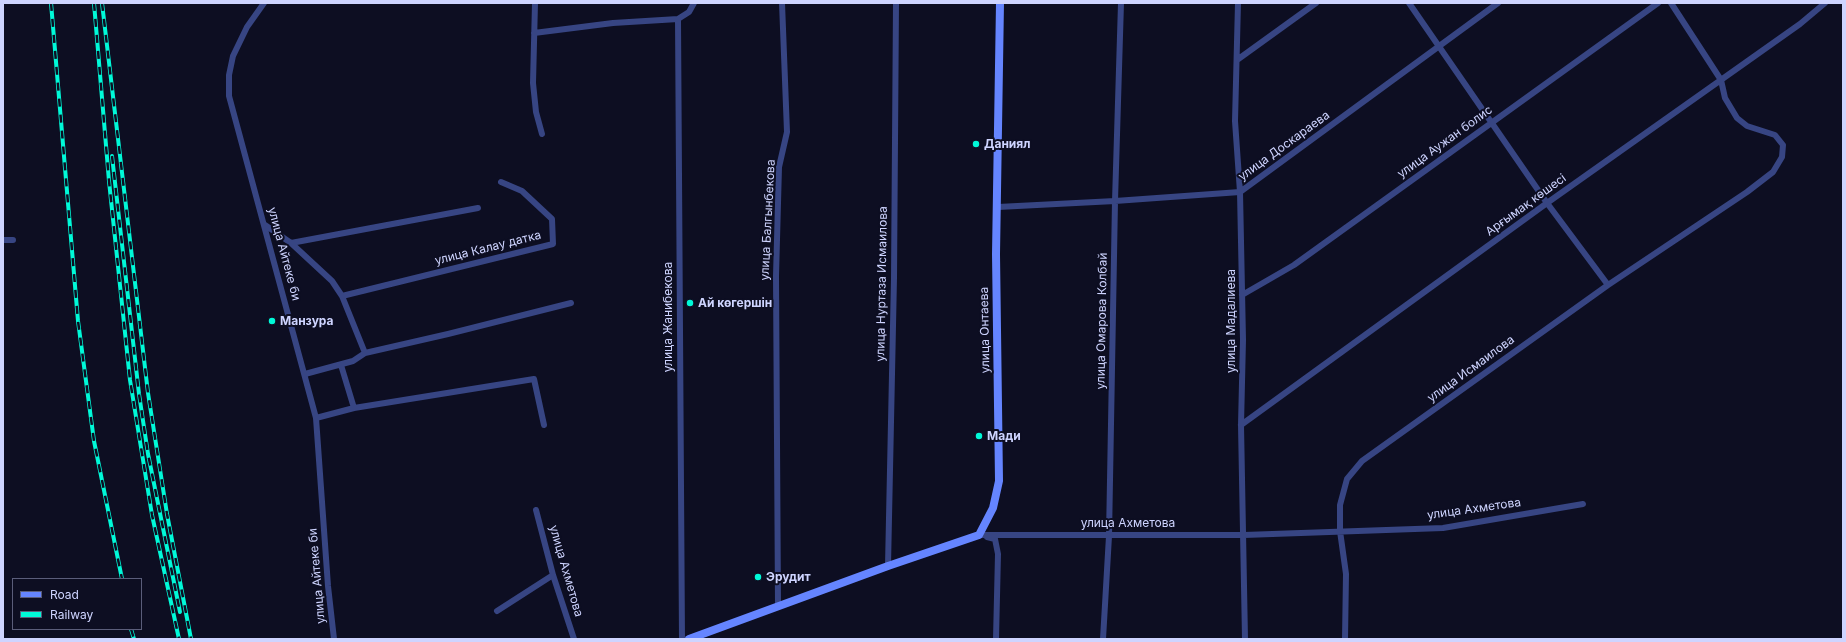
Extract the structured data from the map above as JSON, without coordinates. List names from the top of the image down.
{
  "streets": {
    "main road": ["улица Онтаева", "улица Ахметова"],
    "street": [
      "улица Аужан болис",
      "улица Доскараева",
      "Арғымақ көшесі",
      "улица Балгынбекова",
      "улица Калау датка",
      "улица Айтеке би",
      "улица Нуртаза Исмаилова",
      "улица Жанибекова",
      "улица Омарова Колбай",
      "улица Мадалиева",
      "улица Исмаилова"
    ]
  },
  "crossings": [
    ["улица Аужан болис", "улица Мадалиева"],
    ["улица Доскараева", "улица Омарова Колбай"],
    ["улица Доскараева", "улица Мадалиева"],
    ["улица Доскараева", "улица Онтаева"],
    ["Арғымақ көшесі", "улица Мадалиева"],
    ["Арғымақ көшесі", "улица Исмаилова"],
    ["улица Балгынбекова", "улица Ахметова"],
    ["улица Нуртаза Исмаилова", "улица Ахметова"],
    ["улица Омарова Колбай", "улица Ахметова"],
    ["улица Мадалиева", "улица Ахметова"],
    ["улица Онтаева", "улица Ахметова"],
    ["улица Исмаилова", "улица Ахметова"]
  ],
  "places": [
    "Даниял",
    "Ай көгершін",
    "Манзура",
    "Мади",
    "Эрудит"
  ],
  "legend": ["Road", "Railway"]
}
